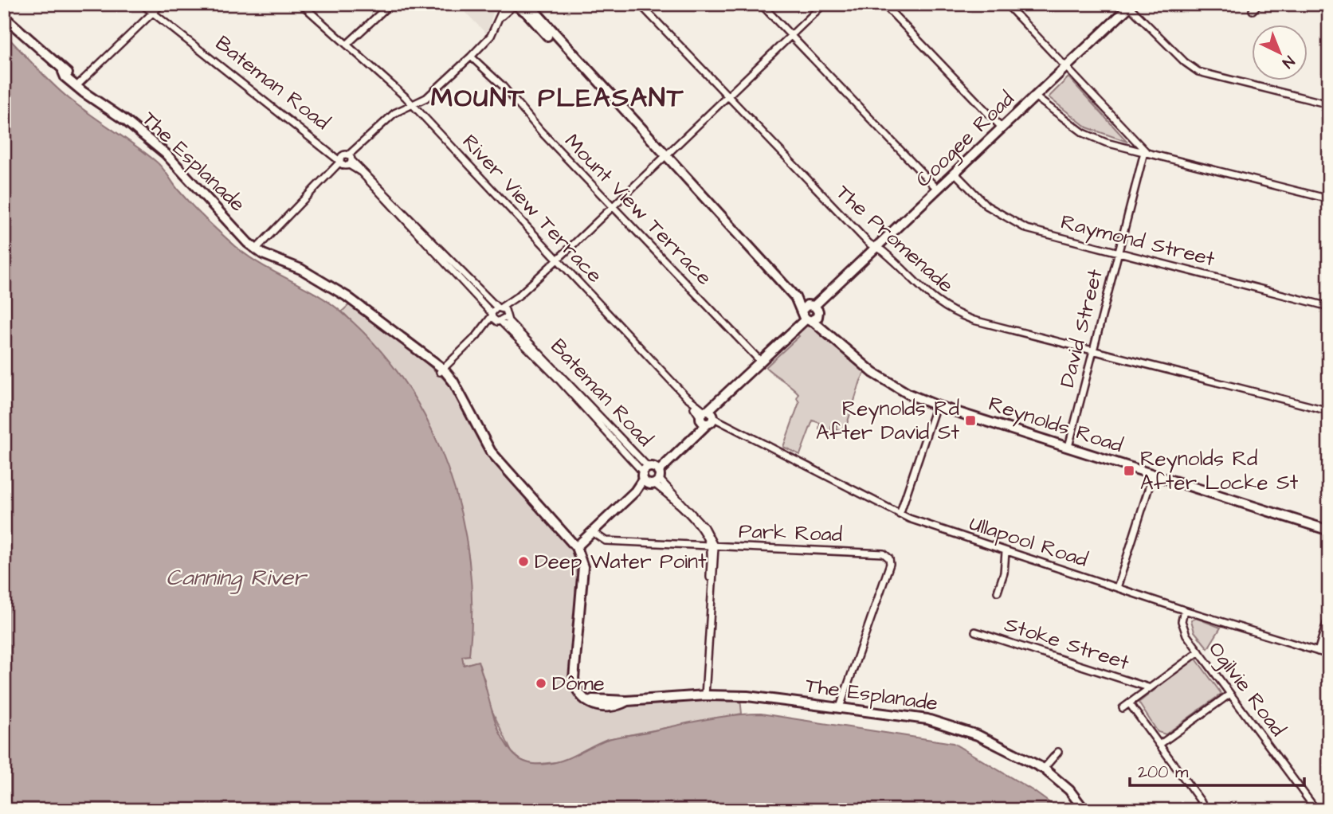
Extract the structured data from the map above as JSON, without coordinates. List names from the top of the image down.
{
  "streets": {
    "street": [
      "Bateman Road",
      "Coogee Road",
      "The Esplanade",
      "River View Terrace",
      "Mount View Terrace",
      "The Promenade",
      "Raymond Street",
      "David Street",
      "Reynolds Road",
      "Park Road",
      "Ullapool Road",
      "Stoke Street",
      "Ogilvie Road"
    ]
  },
  "crossings": [
    ["Bateman Road", "Coogee Road"],
    ["Bateman Road", "The Esplanade"],
    ["Bateman Road", "Park Road"],
    ["Coogee Road", "The Esplanade"],
    ["Coogee Road", "River View Terrace"],
    ["Coogee Road", "Mount View Terrace"],
    ["Coogee Road", "The Promenade"],
    ["Coogee Road", "Raymond Street"],
    ["Coogee Road", "Reynolds Road"],
    ["Coogee Road", "Park Road"],
    ["Coogee Road", "Ullapool Road"],
    ["The Esplanade", "Park Road"],
    ["River View Terrace", "Ullapool Road"],
    ["The Promenade", "David Street"],
    ["Raymond Street", "David Street"],
    ["David Street", "Reynolds Road"],
    ["Ullapool Road", "Ogilvie Road"]
  ],
  "districts": ["MOUNT PLEASANT"],
  "water": ["Canning River"],
  "places": {
    "transit": ["Reynolds Rd After David St", "Reynolds Rd After Locke St"],
    "other": ["Deep Water Point", "Dôme"]
  },
  "scale_bar": "200 m",
  "north": "bottom right"
}
